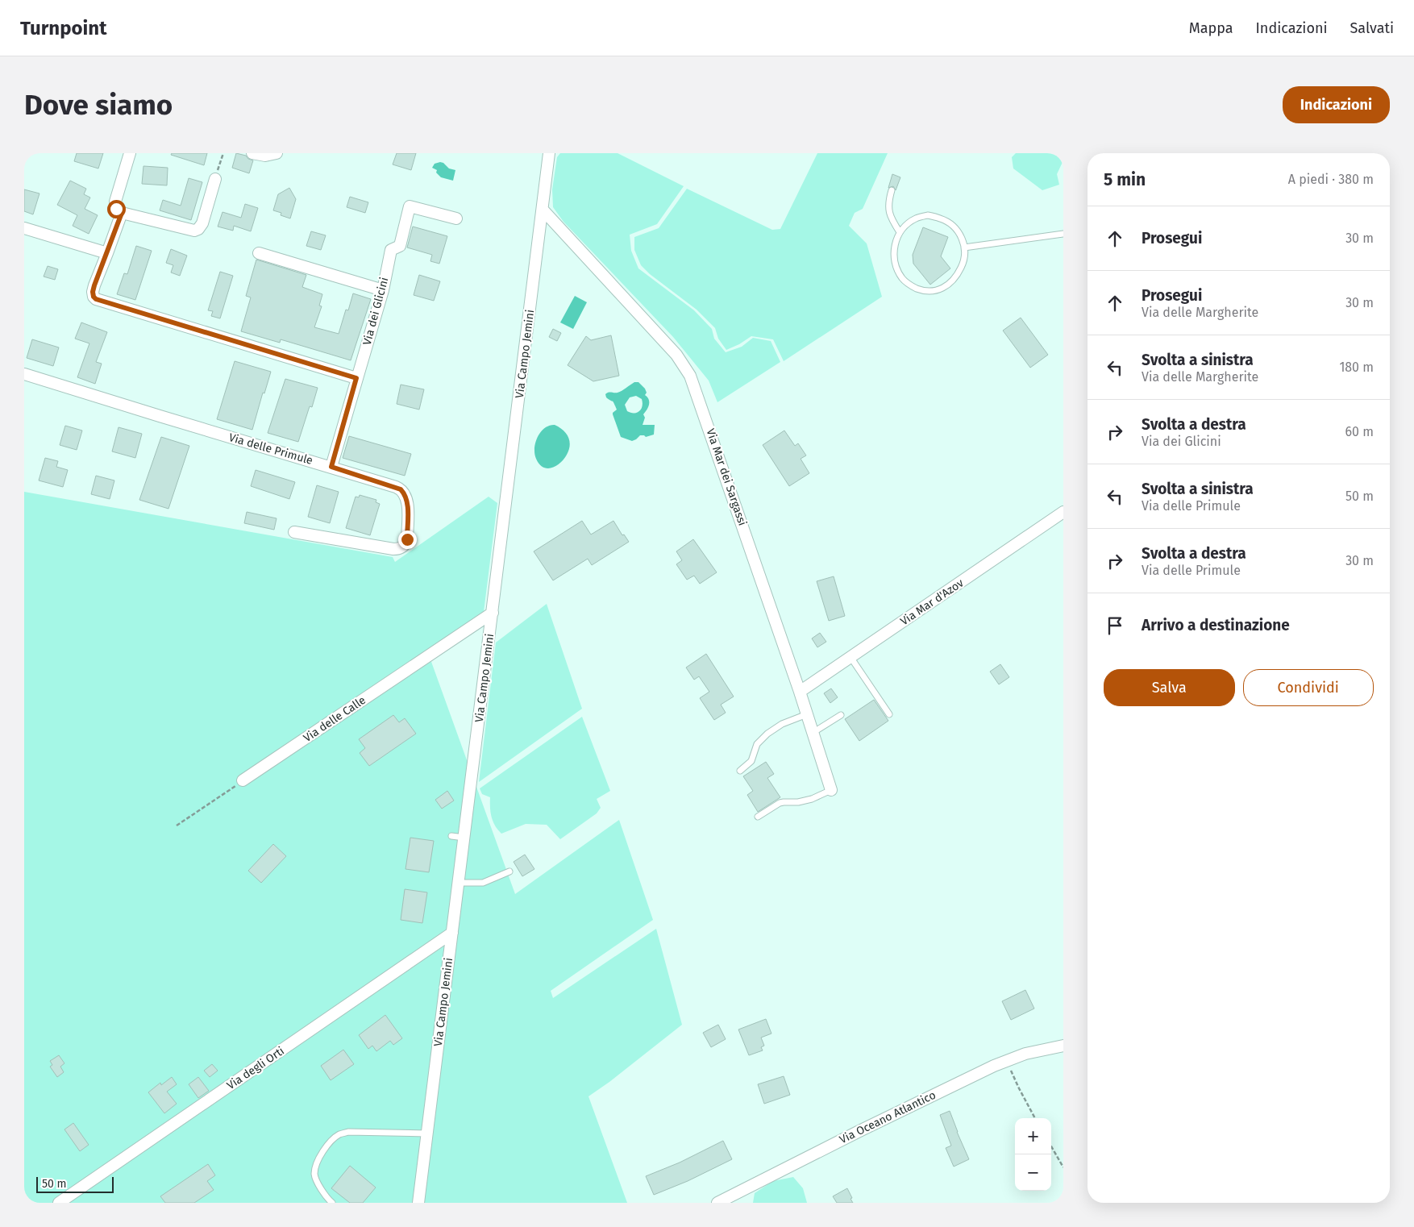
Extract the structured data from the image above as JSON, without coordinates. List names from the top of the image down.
{
  "streets": {
    "street": [
      "Via dei Glicini",
      "Via Campo Jemini",
      "Via delle Primule",
      "Via Mar dei Sargassi",
      "Via Mar d'Azov",
      "Via delle Calle",
      "Via degli Orti",
      "Via Oceano Atlantico"
    ]
  },
  "crossings": [
    ["Via dei Glicini", "Via delle Primule"],
    ["Via Campo Jemini", "Via Mar dei Sargassi"],
    ["Via Campo Jemini", "Via delle Calle"],
    ["Via Campo Jemini", "Via degli Orti"],
    ["Via Mar dei Sargassi", "Via Mar d'Azov"]
  ],
  "scale_bar": "50 m",
  "page": {
    "header": "Turnpoint",
    "nav": ["Mappa", "Indicazioni", "Salvati"],
    "buttons": [
      "Indicazioni",
      ["Salva", "Condividi"]
    ],
    "title": "Dove siamo",
    "heading": ["5 min", "A piedi · 380 m"],
    "list": [
      ["Prosegui", "30 m"],
      ["Prosegui", "Via delle Margherite", "30 m"],
      ["Svolta a sinistra", "Via delle Margherite", "180 m"],
      ["Svolta a destra", "Via dei Glicini", "60 m"],
      ["Svolta a sinistra", "Via delle Primule", "50 m"],
      ["Svolta a destra", "Via delle Primule", "30 m"],
      "Arrivo a destinazione"
    ],
    "map_buttons": ["+", "−"],
    "scale": "50 m"
  }
}
